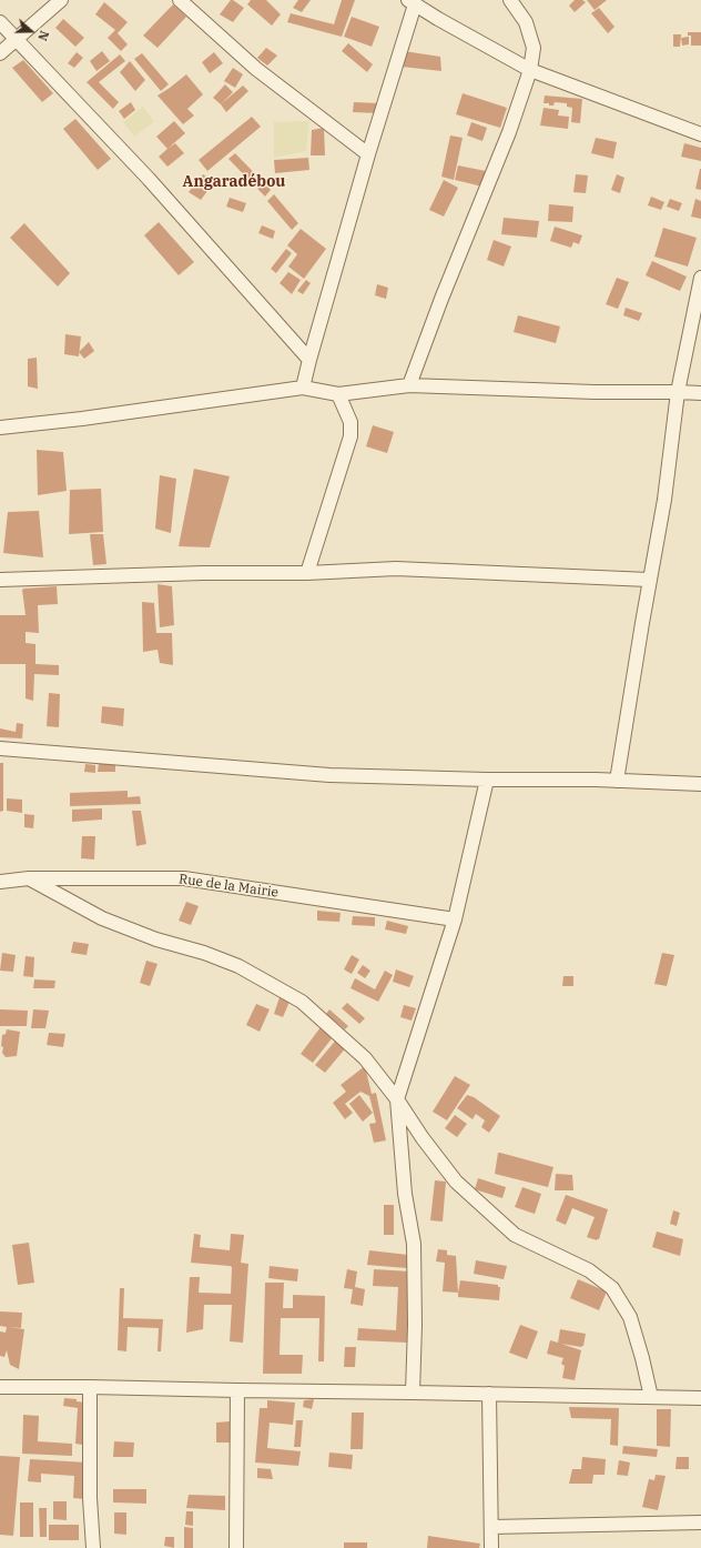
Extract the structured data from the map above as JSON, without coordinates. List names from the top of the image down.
{
  "streets": {
    "street": ["Rue de la Mairie"]
  },
  "districts": ["Angaradébou"],
  "north": "right"
}
